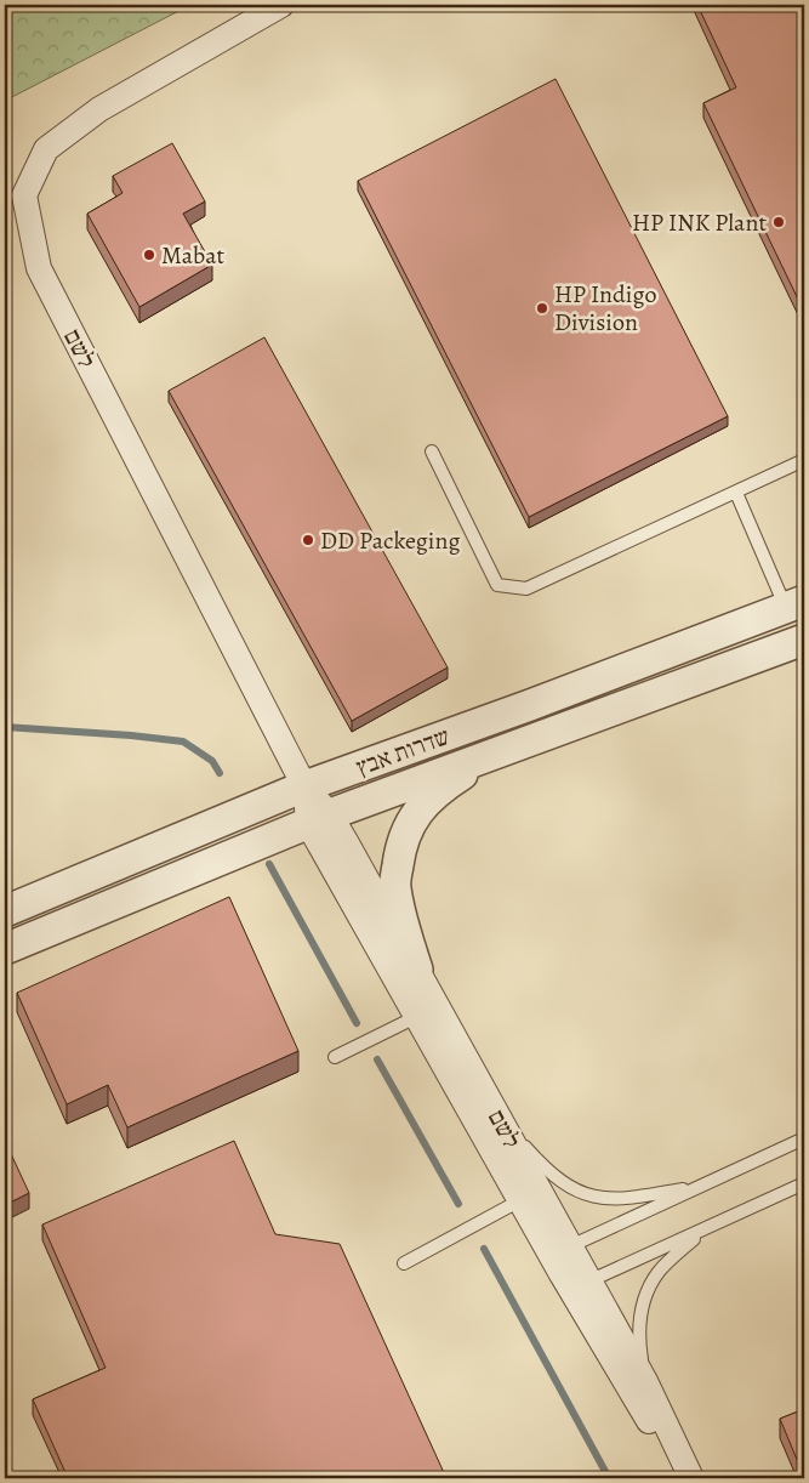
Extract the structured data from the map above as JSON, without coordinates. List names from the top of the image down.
{
  "streets": {
    "street": ["לשם", "שדרות אבץ"]
  },
  "crossings": [
    ["לשם", "שדרות אבץ"]
  ],
  "places": [
    "HP INK Plant",
    "Mabat",
    "HP Indigo Division",
    "DD Packeging"
  ]
}
